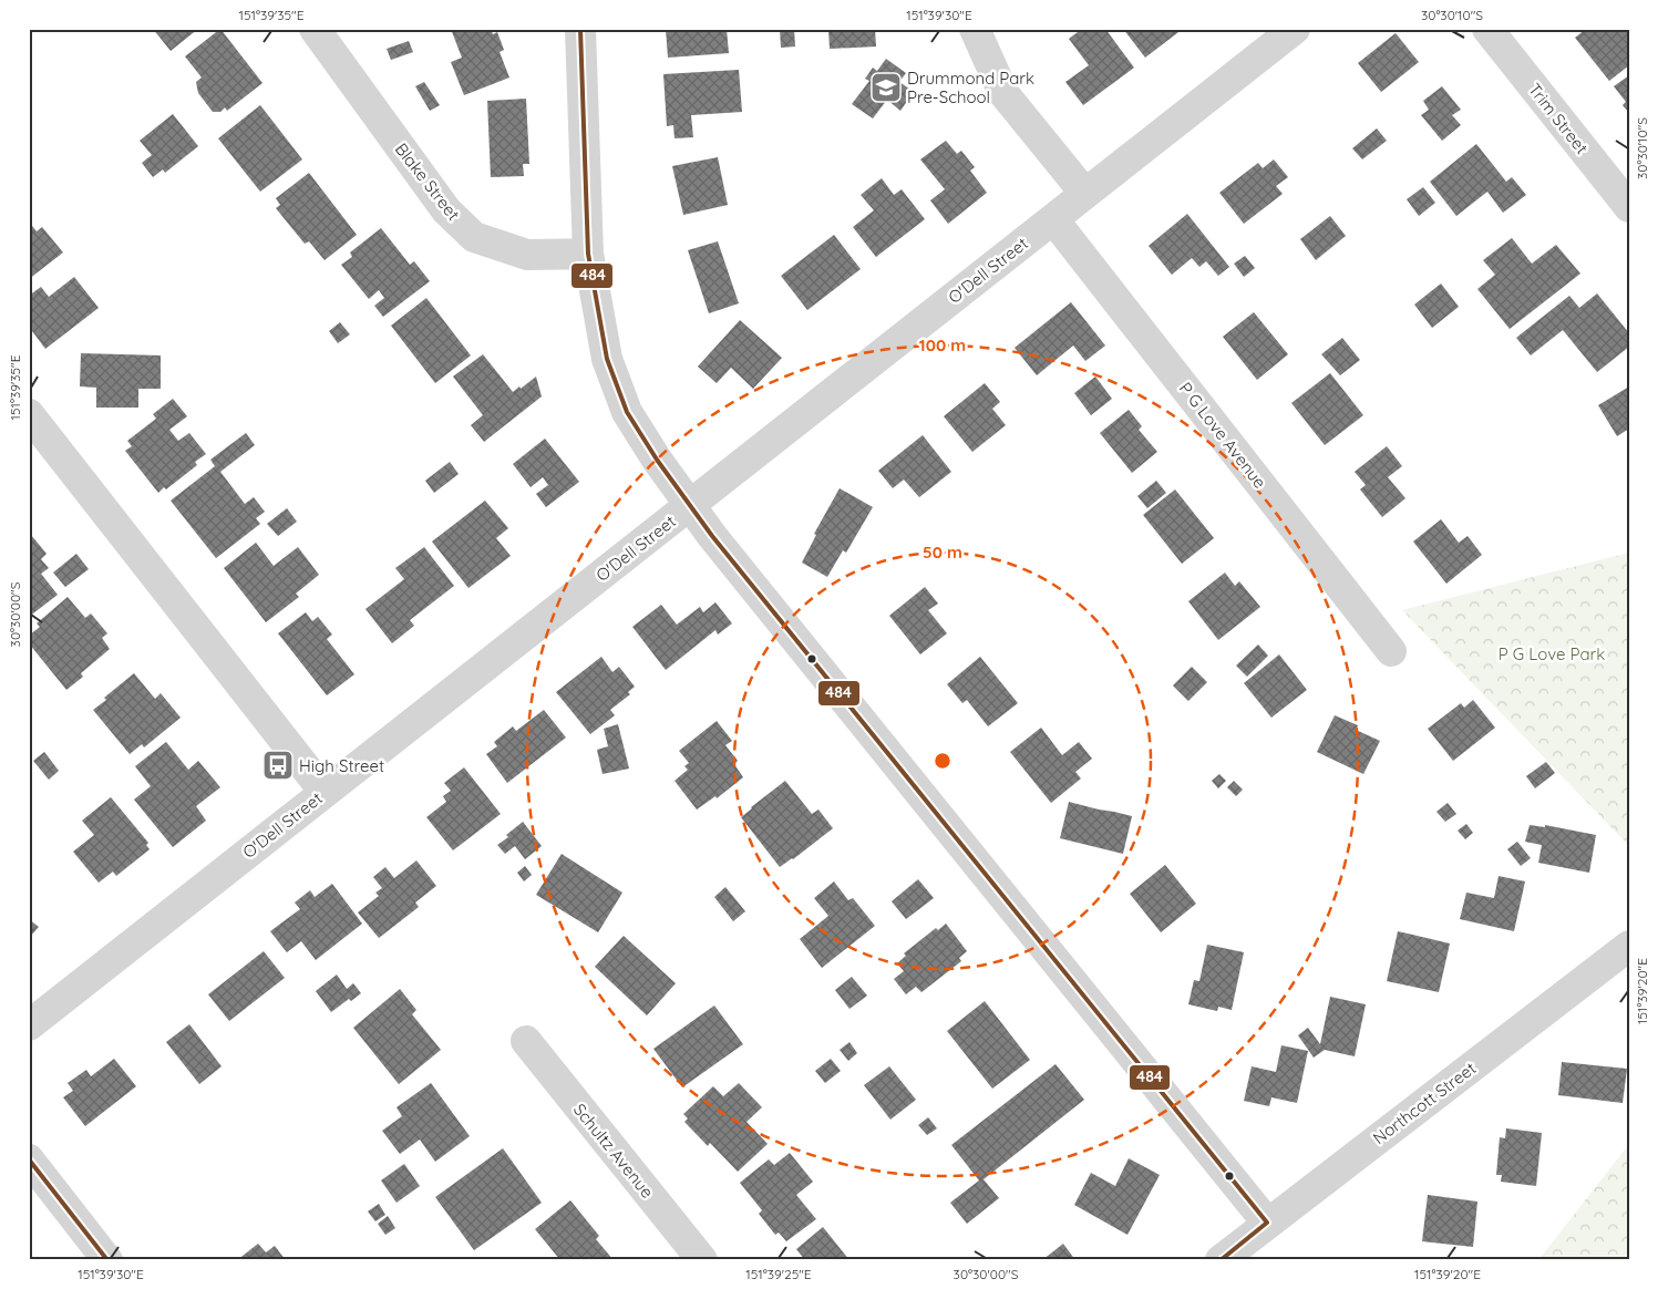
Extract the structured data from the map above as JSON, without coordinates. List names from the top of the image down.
{
  "streets": {
    "street": [
      "Trim Street",
      "Blake Street",
      "O'Dell Street",
      "P G Love Avenue",
      "Northcott Street",
      "Schultz Avenue"
    ]
  },
  "crossings": [
    ["O'Dell Street", "P G Love Avenue"]
  ],
  "parks": ["P G Love Park"],
  "places": {
    "school or university": ["Drummond Park Pre-School"],
    "bus stop": ["High Street"]
  },
  "lines": ["transit line 484"],
  "coordinates": [
    "151°39'35\"E",
    "151°39'30\"E",
    "30°30'10\"S",
    "30°30'00\"S",
    "151°39'20\"E",
    "151°39'25\"E"
  ],
  "rings": ["100 m", "50 m"]
}
